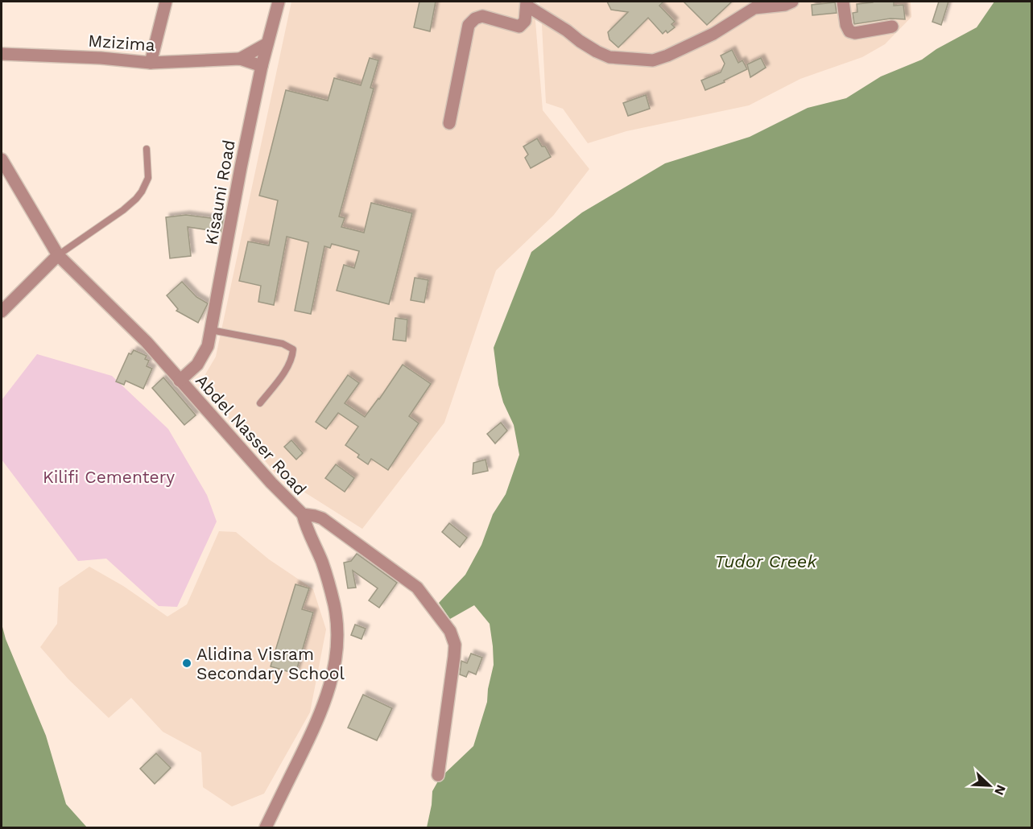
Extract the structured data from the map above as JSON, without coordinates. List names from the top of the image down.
{
  "streets": {
    "street": ["Mzizima", "Kisauni Road", "Abdel Nasser Road"]
  },
  "crossings": [
    ["Kisauni Road", "Abdel Nasser Road"]
  ],
  "water": ["Tudor Creek"],
  "parks": ["Kilifi Cementery"],
  "places": ["Alidina Visram Secondary School"],
  "north": "bottom right"
}
